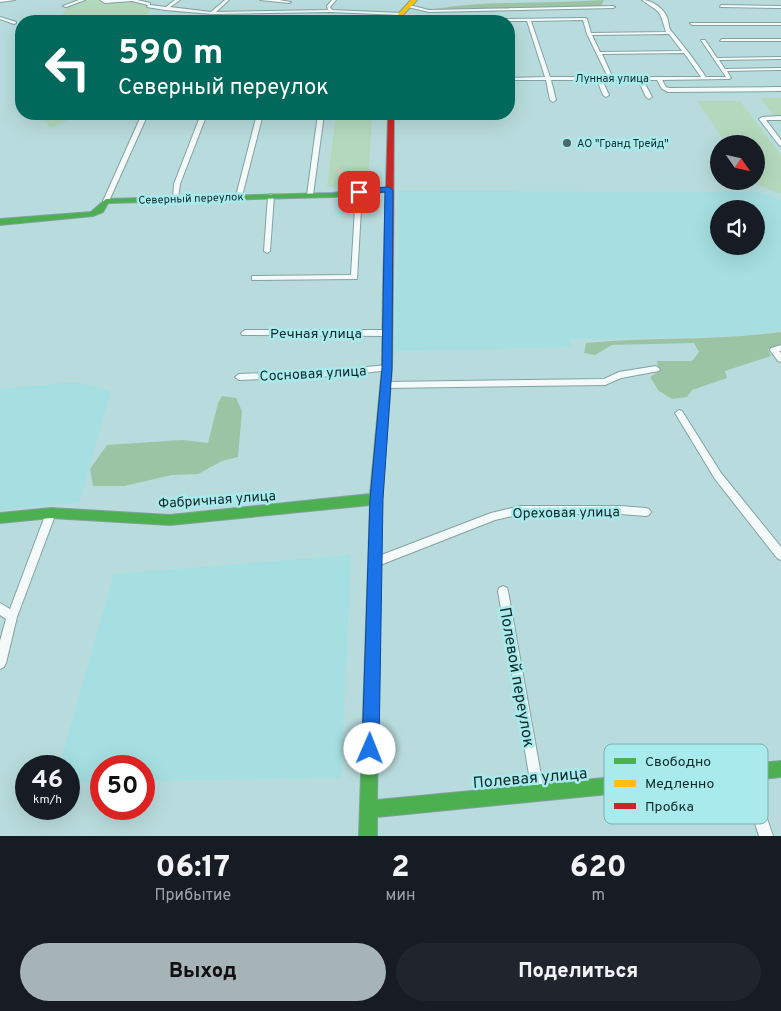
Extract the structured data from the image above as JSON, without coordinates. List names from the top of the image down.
{
  "streets": {
    "street": [
      "Лунная улица",
      "Северный переулок",
      "Речная улица",
      "Сосновая улица",
      "Фабричная улица",
      "Ореховая улица",
      "Полевой переулок",
      "Полевая улица"
    ]
  },
  "crossings": [
    ["Полевой переулок", "Полевая улица"]
  ],
  "places": ["АО \"Гранд Трейд\""],
  "legend": ["Свободно", "Медленно", "Пробка"],
  "north": "bottom right",
  "page": {
    "turn": ["590 m", "Северный переулок"],
    "speed": "46 km/h",
    "limit": "50",
    "eta": [
      "06:17",
      "Прибытие",
      "2",
      "мин",
      "620",
      "m"
    ],
    "buttons": ["Выход", "Поделиться"]
  }
}
